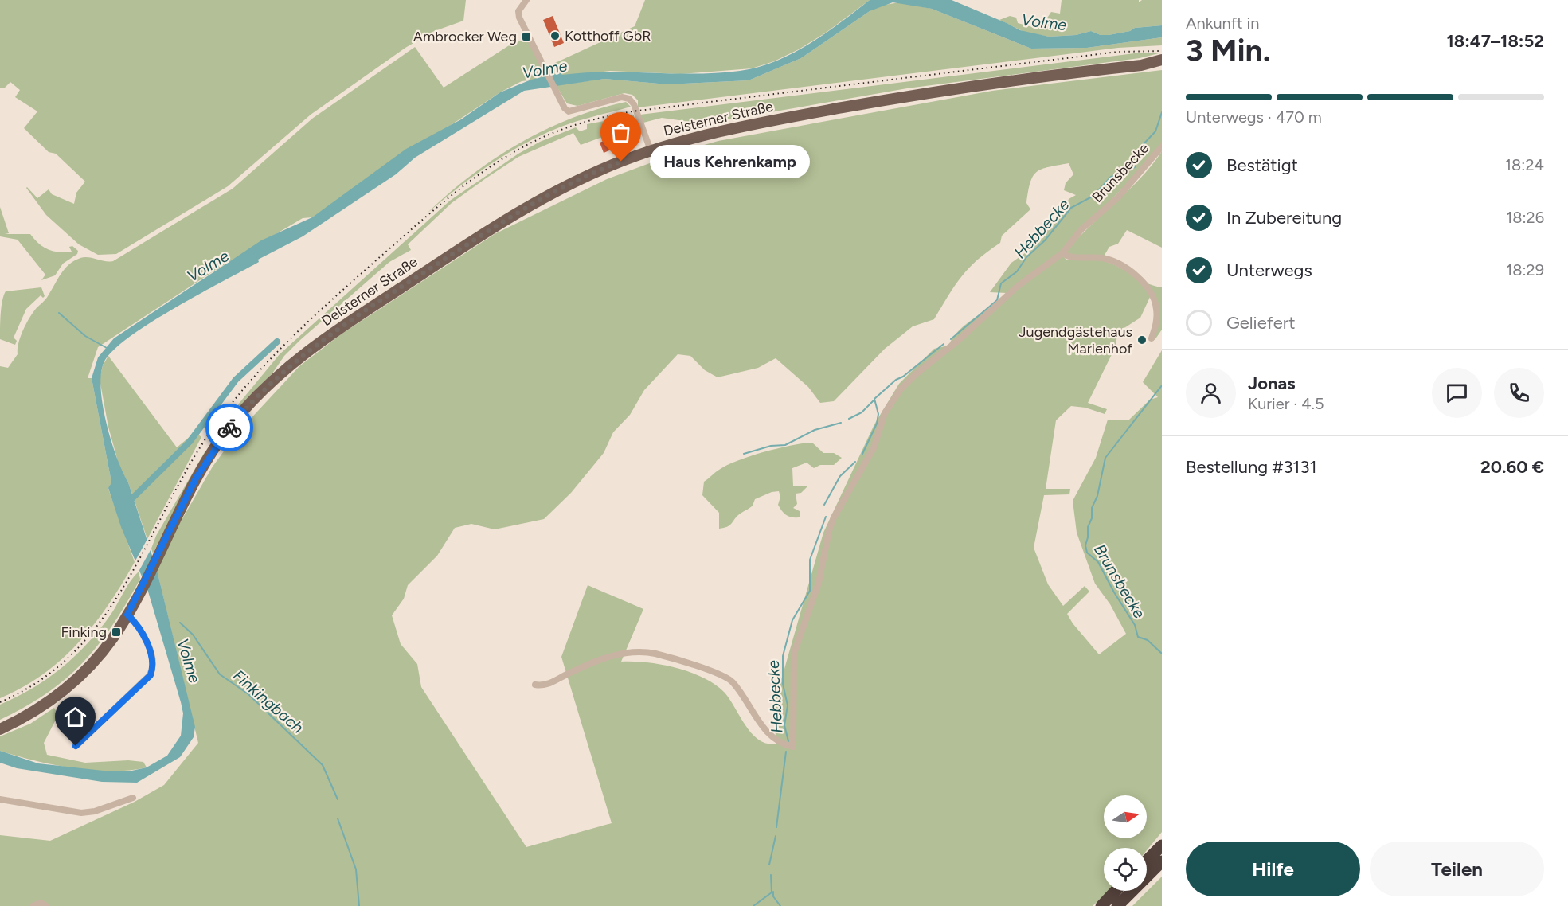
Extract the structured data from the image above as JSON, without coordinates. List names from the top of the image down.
{
  "streets": {
    "main road": ["Delsterner Straße"],
    "street": ["Brunsbecke"]
  },
  "water": [
    "Volme",
    "Hebbecke",
    "Brunsbecke",
    "Finkingbach"
  ],
  "places": {
    "other": ["Kotthoff GbR", "Haus Kehrenkamp", "Jugendgästehaus Marienhof"],
    "transit": ["Ambrocker Weg", "Finking"]
  },
  "north": "right",
  "page": {
    "heading": ["3 Min.", "Ankunft in", "18:47–18:52"],
    "panel": [
      "Jonas",
      "Kurier · 4.5",
      "Bestellung #3131",
      "20.60 €"
    ],
    "bar": "Unterwegs · 470 m",
    "list": [
      ["Bestätigt", "18:24"],
      ["In Zubereitung", "18:26"],
      ["Unterwegs", "18:29"],
      "Geliefert"
    ],
    "bubble": "Haus Kehrenkamp",
    "buttons": ["Hilfe", "Teilen"]
  }
}
